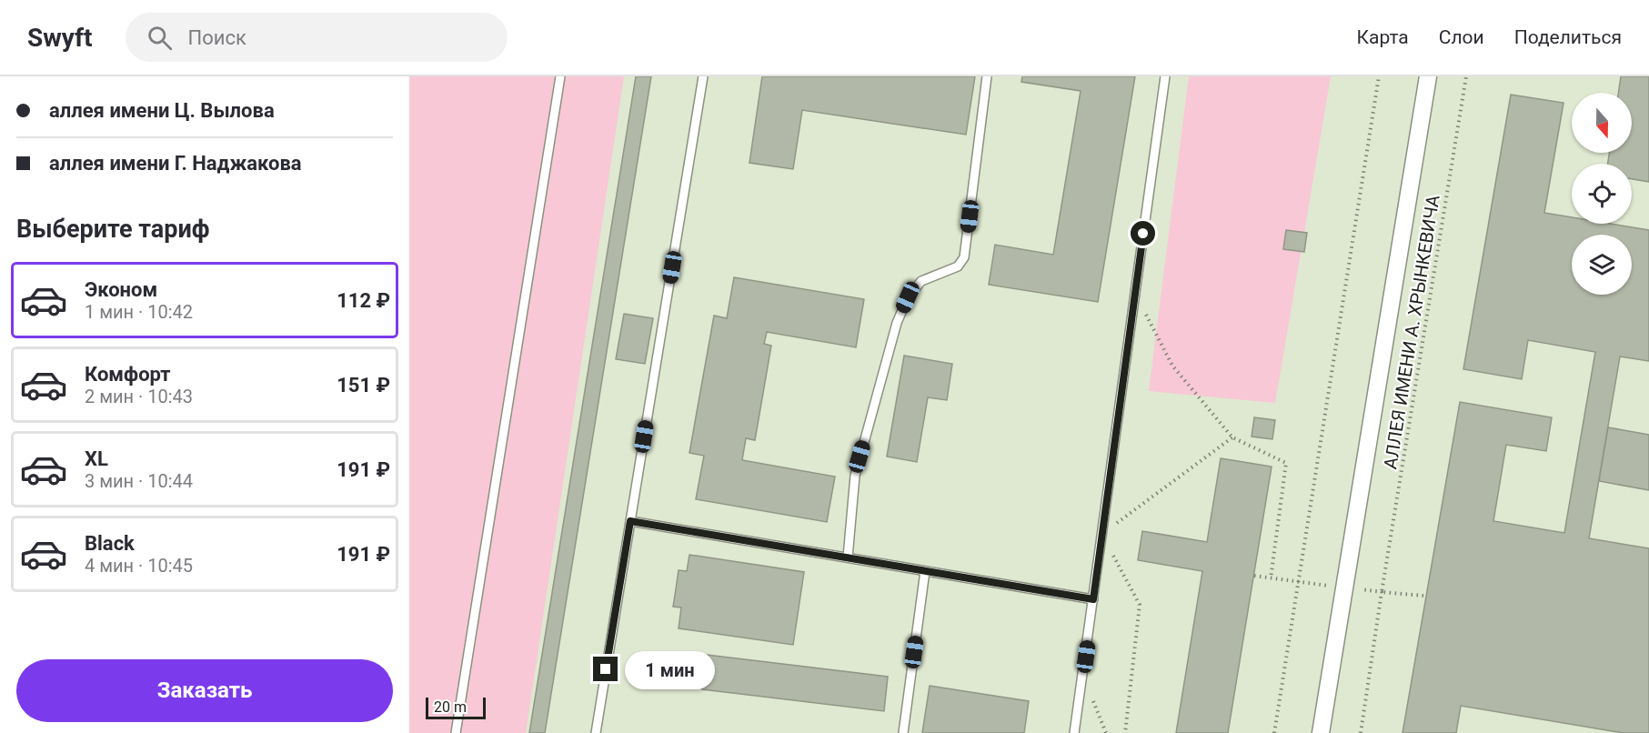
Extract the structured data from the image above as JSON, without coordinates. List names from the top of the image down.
{
  "streets": {
    "path": ["АЛЛЕЯ ИМЕНИ А. ХРЫНКЕВИЧА"]
  },
  "scale_bar": "20 m",
  "north": "bottom",
  "page": {
    "header": "Swyft",
    "search": "Поиск",
    "nav": ["Карта", "Слои", "Поделиться"],
    "banner": ["аллея имени Ц. Вылова", "аллея имени Г. Наджакова"],
    "heading": "Выберите тариф",
    "list": [
      {
        "name": "Эконом",
        "note": "1 мин · 10:42",
        "value": "112 ₽"
      },
      {
        "name": "Комфорт",
        "note": "2 мин · 10:43",
        "value": "151 ₽"
      },
      {
        "name": "XL",
        "note": "3 мин · 10:44",
        "value": "191 ₽"
      },
      {
        "name": "Black",
        "note": "4 мин · 10:45",
        "value": "191 ₽"
      }
    ],
    "buttons": "Заказать",
    "bubble": "1 мин",
    "scale": "20 m"
  }
}
